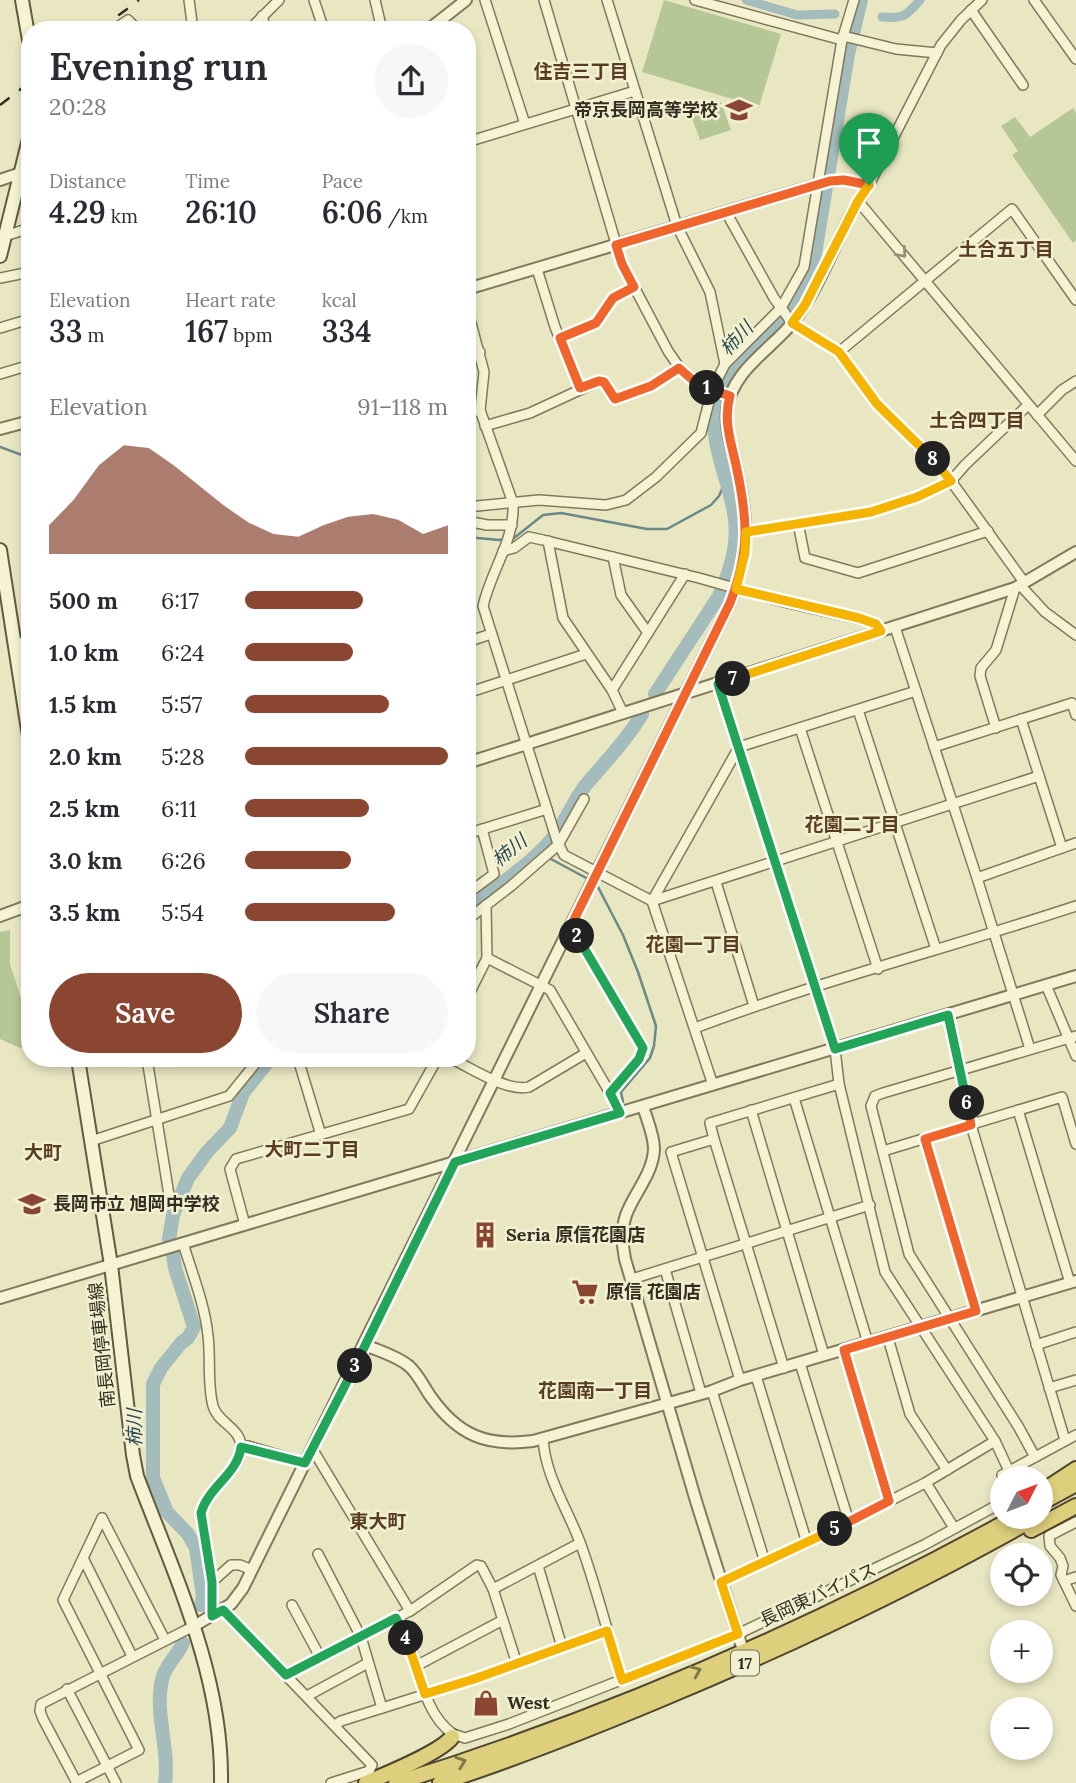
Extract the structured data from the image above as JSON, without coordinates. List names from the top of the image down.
{
  "streets": {
    "highway": ["長岡東バイパス", "17"],
    "main road": ["南長岡停車場線"]
  },
  "districts": [
    "住吉三丁目",
    "土合五丁目",
    "土合四丁目",
    "花園二丁目",
    "花園一丁目",
    "大町二丁目",
    "大町",
    "花園南一丁目",
    "東大町"
  ],
  "water": ["柿川"],
  "places": {
    "school or university": ["帝京長岡高等学校", "長岡市立 旭岡中学校"],
    "building": ["Seria 原信花園店"],
    "supermarket": ["原信 花園店"],
    "shop": ["West"]
  },
  "north": "top right",
  "page": {
    "heading": ["Evening run", "20:28"],
    "stats": [
      ["Distance", "4.29 km"],
      ["Time", "26:10"],
      ["Pace", "6:06 /km"],
      ["Elevation", "33 m"],
      ["Heart rate", "167 bpm"],
      ["kcal", "334"]
    ],
    "pins": [
      "1",
      "8",
      "7",
      "2",
      "6",
      "3",
      "5",
      "4"
    ],
    "chart": ["Elevation", "91–118 m"],
    "list": [
      {
        "name": "500 m",
        "note": "6:17"
      },
      {
        "name": "1.0 km",
        "note": "6:24"
      },
      {
        "name": "1.5 km",
        "note": "5:57"
      },
      {
        "name": "2.0 km",
        "note": "5:28"
      },
      {
        "name": "2.5 km",
        "note": "6:11"
      },
      {
        "name": "3.0 km",
        "note": "6:26"
      },
      {
        "name": "3.5 km",
        "note": "5:54"
      }
    ],
    "buttons": ["Save", "Share"],
    "map_buttons": ["+", "−"]
  }
}
